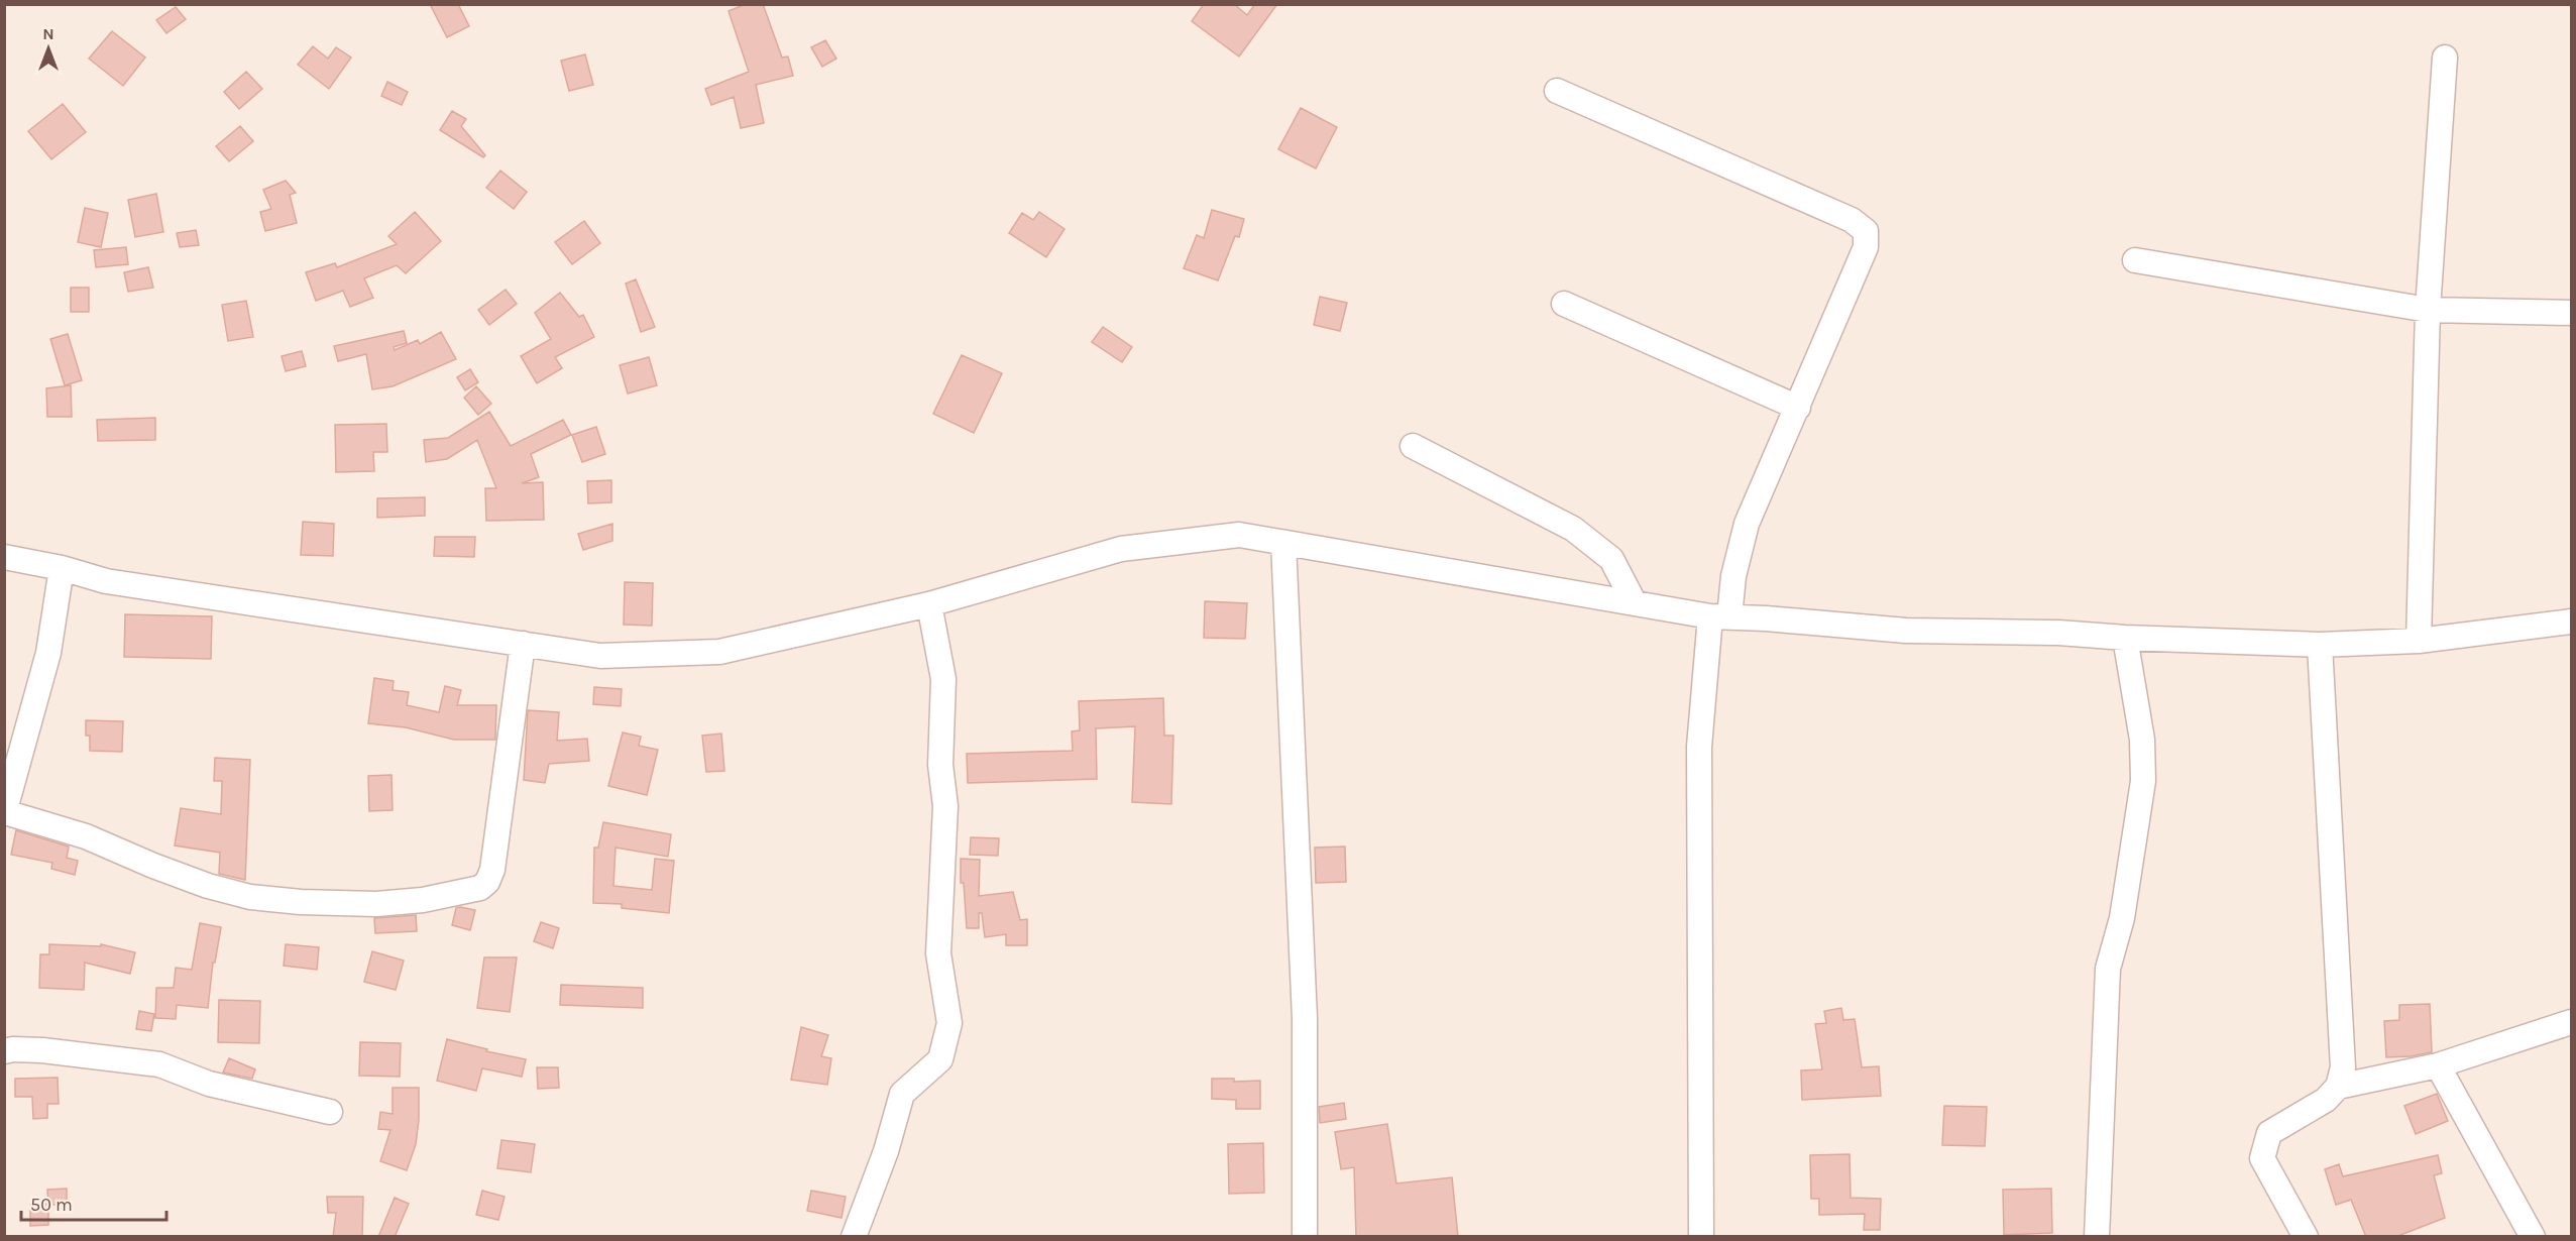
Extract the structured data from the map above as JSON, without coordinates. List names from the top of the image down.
{
  "scale_bar": "50 m",
  "north": "top"
}
